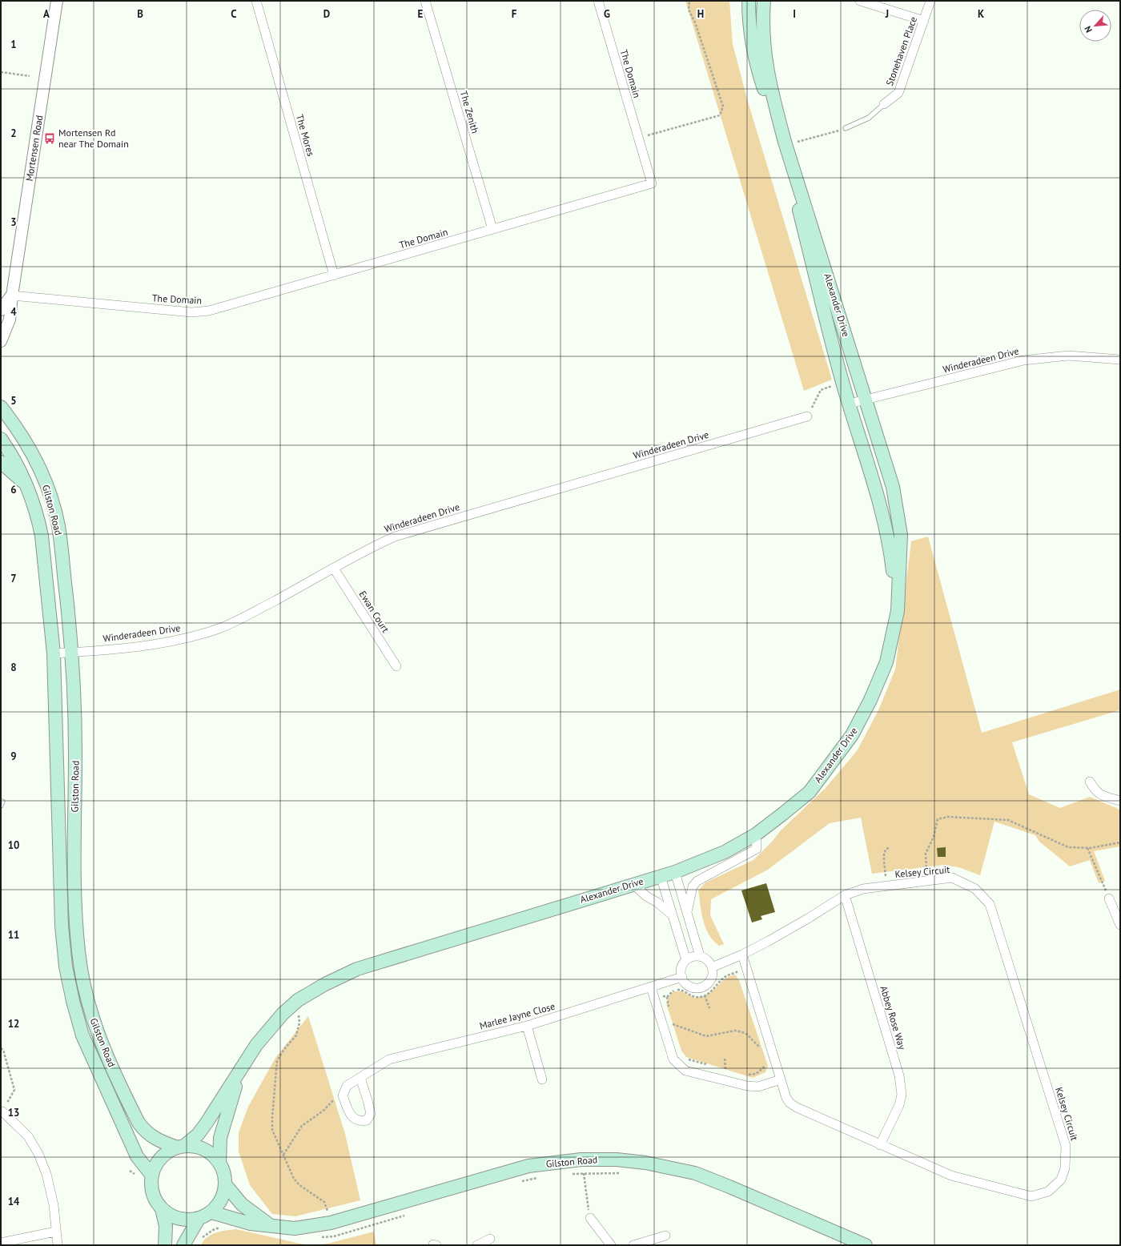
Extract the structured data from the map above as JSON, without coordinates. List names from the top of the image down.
{
  "streets": {
    "main road": ["Alexander Drive", "Gilston Road"],
    "street": [
      "Stonehaven Place",
      "The Domain",
      "The Zenith",
      "The Mores",
      "Mortensen Road",
      "Winderadeen Drive",
      "Ewan Court",
      "Kelsey Circuit",
      "Marlee Jayne Close",
      "Abbey Rose Way"
    ]
  },
  "crossings": [
    ["The Domain", "The Zenith"],
    ["The Domain", "The Mores"],
    ["The Domain", "Mortensen Road"],
    ["Alexander Drive", "Winderadeen Drive"],
    ["Alexander Drive", "Gilston Road"],
    ["Winderadeen Drive", "Gilston Road"],
    ["Winderadeen Drive", "Ewan Court"],
    ["Kelsey Circuit", "Marlee Jayne Close"],
    ["Kelsey Circuit", "Abbey Rose Way"]
  ],
  "places": {
    "bus stop": ["Mortensen Rd near The Domain"]
  },
  "north": "bottom left",
  "grid": {
    "columns": [
      "A",
      "B",
      "C",
      "D",
      "E",
      "F",
      "G",
      "H",
      "I",
      "J",
      "K"
    ],
    "rows": [
      "1",
      "2",
      "3",
      "4",
      "5",
      "6",
      "7",
      "8",
      "9",
      "10",
      "11",
      "12",
      "13",
      "14"
    ]
  }
}
